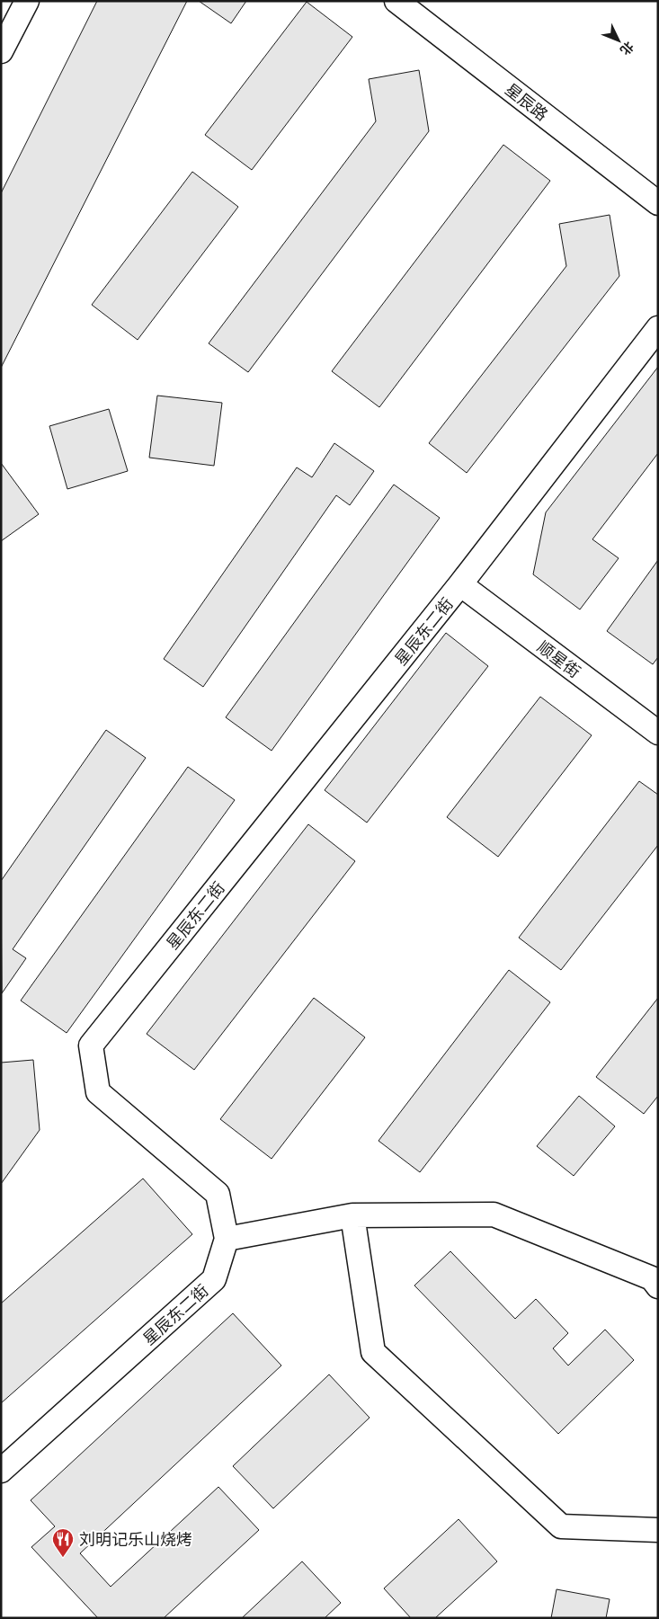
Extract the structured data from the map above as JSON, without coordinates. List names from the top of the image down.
{
  "streets": {
    "street": ["星辰路", "星辰东二街", "顺星街"]
  },
  "crossings": [
    ["星辰东二街", "顺星街"]
  ],
  "places": {
    "restaurant": ["刘明记乐山烧烤"]
  },
  "north": "bottom right"
}
